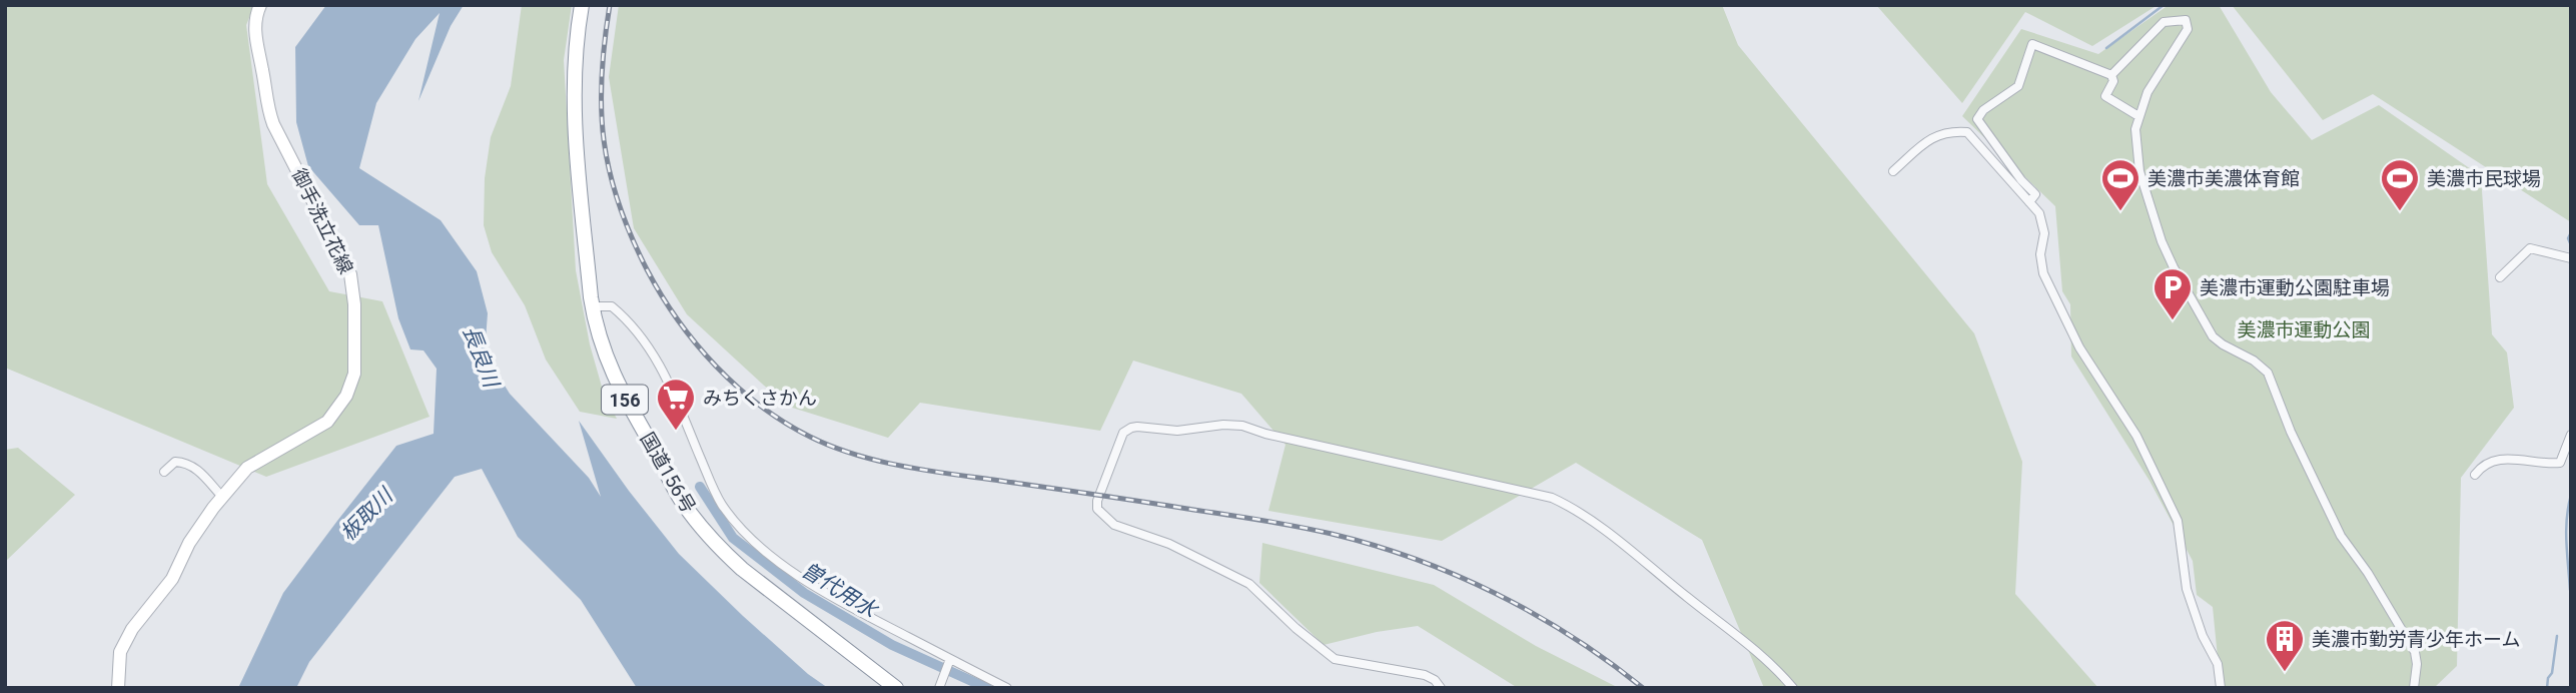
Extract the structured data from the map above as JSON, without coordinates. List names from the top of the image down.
{
  "streets": {
    "highway": ["156", "国道156号"],
    "main road": ["御手洗立花線"]
  },
  "water": ["長良川", "板取川", "曽代用水"],
  "parks": ["美濃市運動公園"],
  "places": {
    "sports": ["美濃市美濃体育館", "美濃市民球場"],
    "parking": ["美濃市運動公園駐車場"],
    "supermarket": ["みちくさかん"],
    "building": ["美濃市勤労青少年ホーム"]
  }
}
